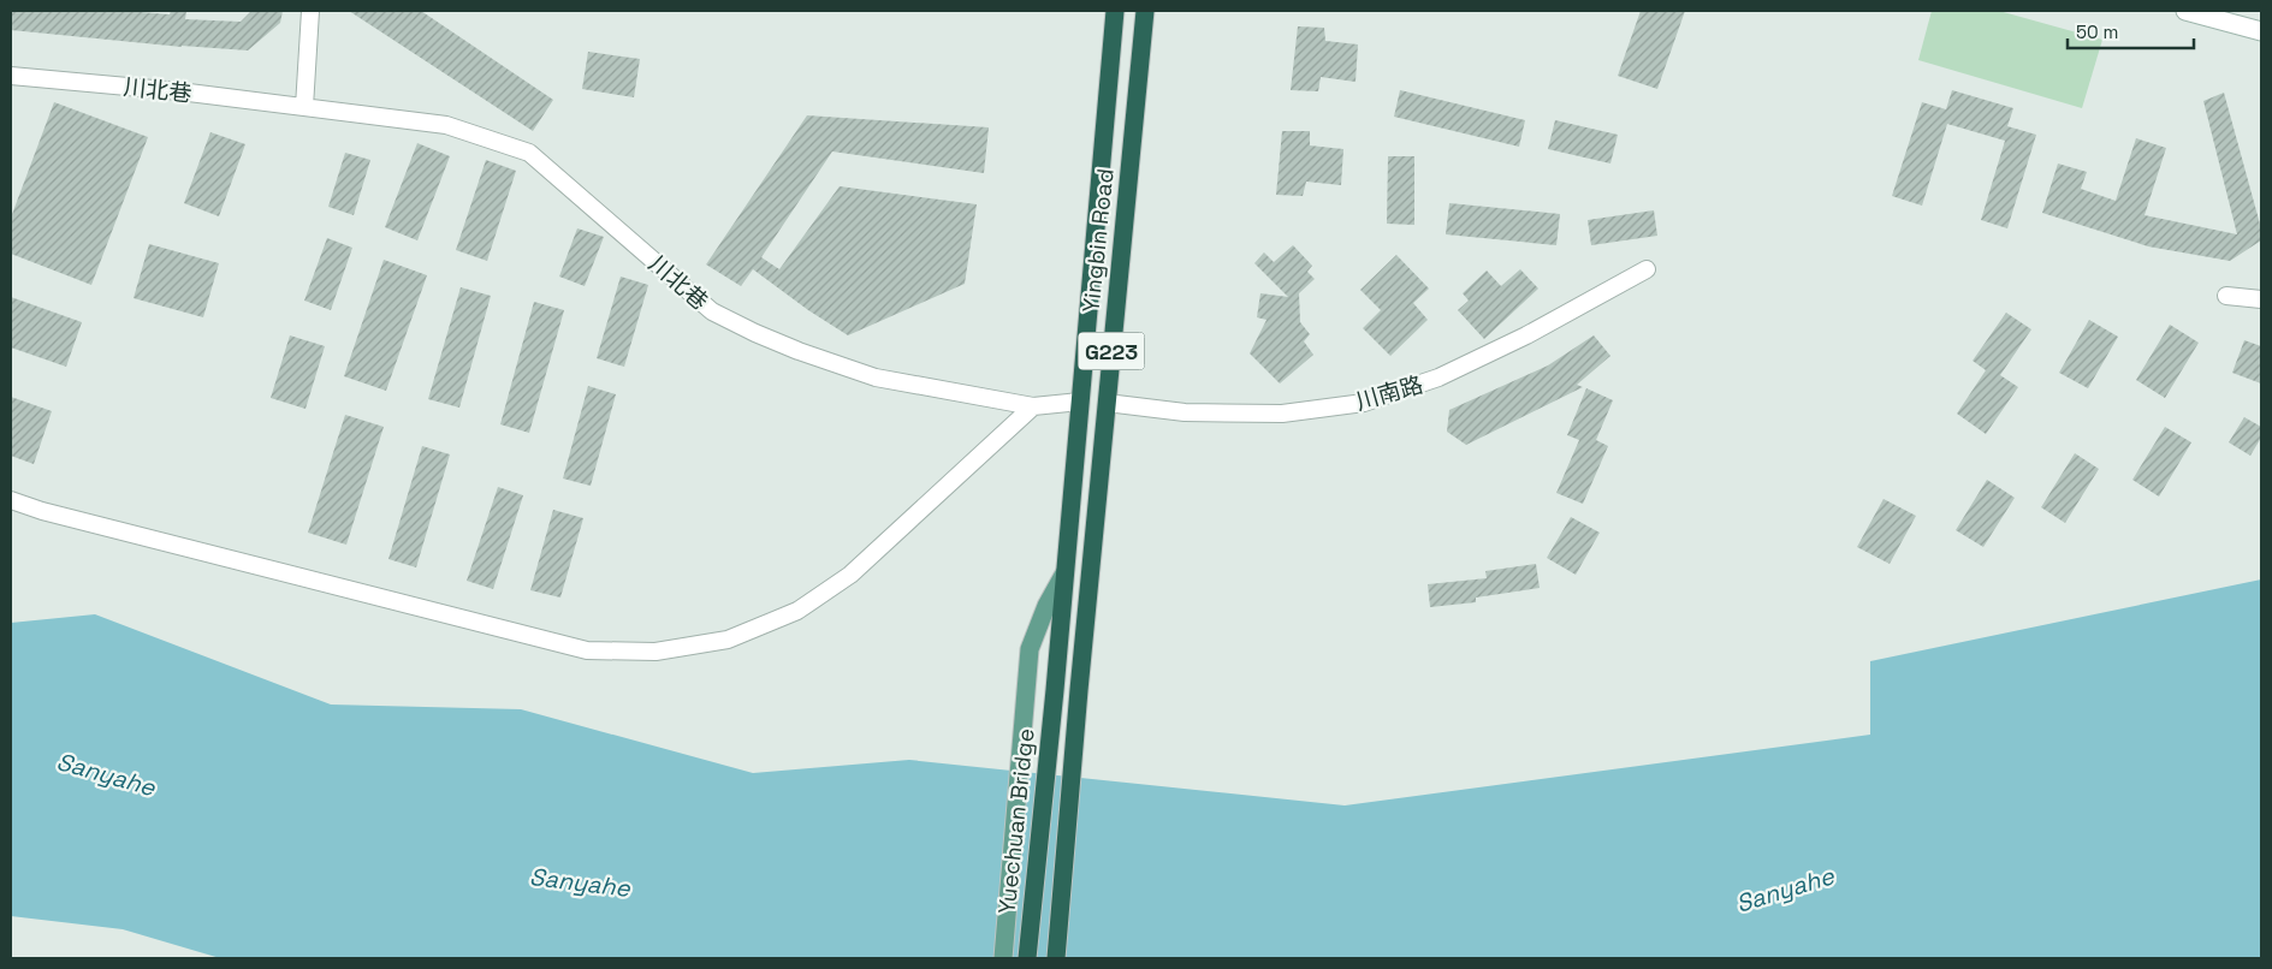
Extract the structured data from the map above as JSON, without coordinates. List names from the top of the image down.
{
  "streets": {
    "highway": ["Yingbin Road", "G223", "Yuechuan Bridge"],
    "street": ["川北巷", "川南路"]
  },
  "crossings": [
    ["川北巷", "Yingbin Road"],
    ["Yingbin Road", "川南路"],
    ["Yingbin Road", "Yuechuan Bridge"]
  ],
  "water": ["Sanyahe"],
  "scale_bar": "50 m"
}
